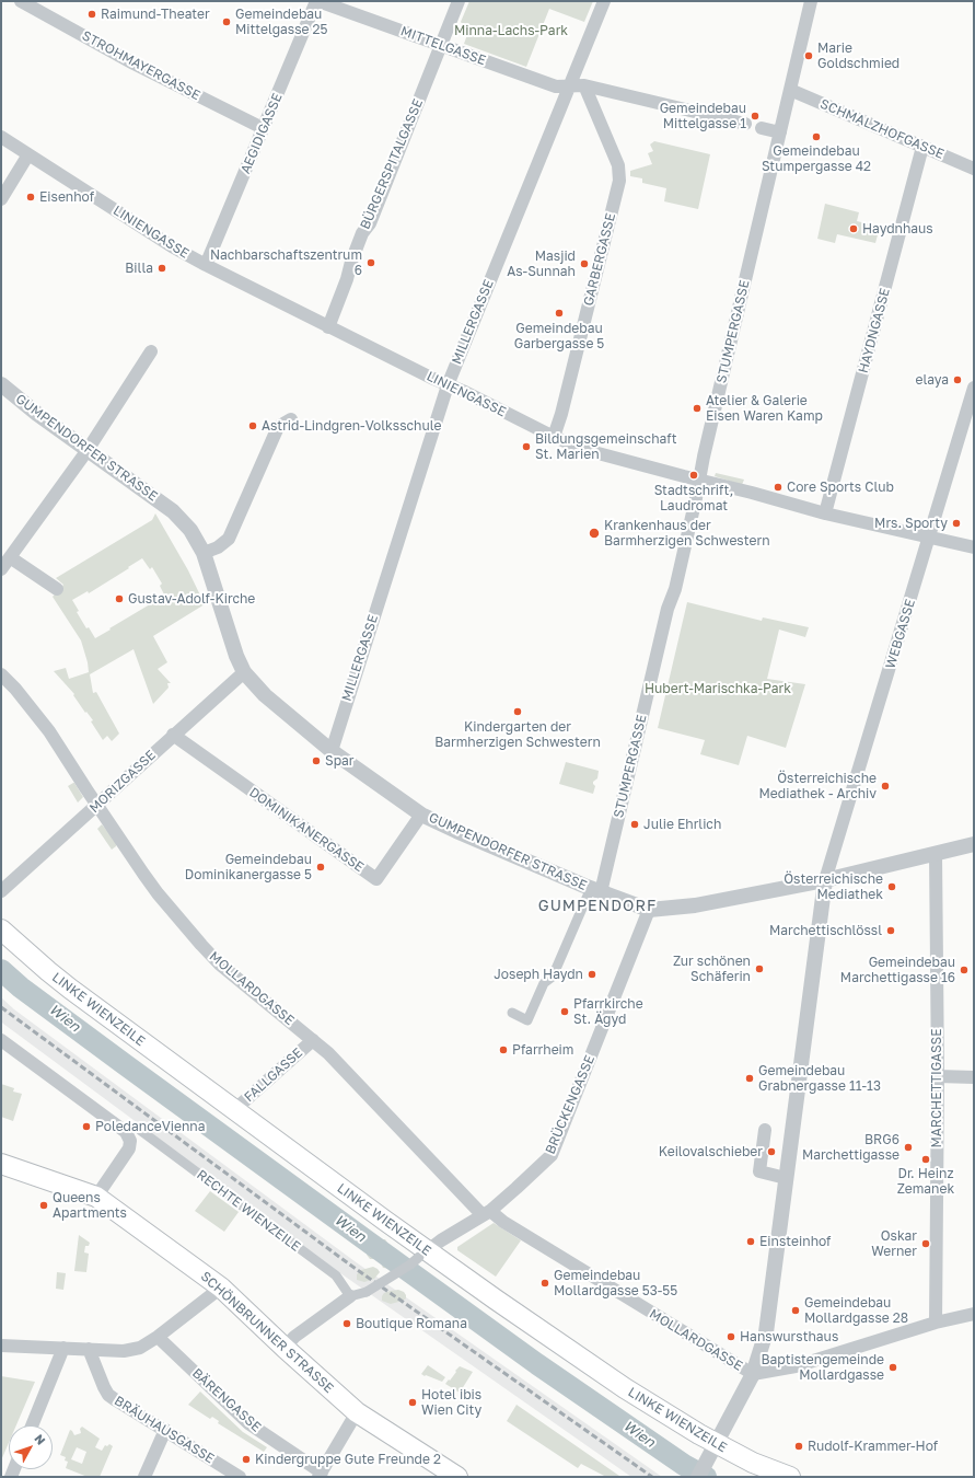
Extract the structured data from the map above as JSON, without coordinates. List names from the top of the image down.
{
  "streets": {
    "main road": ["LINKE WIENZEILE", "SCHÖNBRUNNER STRASSE"],
    "street": [
      "MITTELGASSE",
      "STROHMAYERGASSE",
      "SCHMALZHOFGASSE",
      "AEGIDIGASSE",
      "BÜRGERSPITALGASSE",
      "LINIENGASSE",
      "GARBERGASSE",
      "MILLERGASSE",
      "HAYDNGASSE",
      "STUMPERGASSE",
      "GUMPENDORFER STRASSE",
      "WEBGASSE",
      "MORIZGASSE",
      "DOMINIKANERGASSE",
      "MOLLARDGASSE",
      "FALLGASSE",
      "MARCHETTIGASSE",
      "BRÜCKENGASSE",
      "RECHTE WIENZEILE",
      "BÄRENGASSE",
      "BRÄUHAUSGASSE"
    ]
  },
  "crossings": [
    ["MITTELGASSE", "AEGIDIGASSE"],
    ["MITTELGASSE", "BÜRGERSPITALGASSE"],
    ["MITTELGASSE", "GARBERGASSE"],
    ["MITTELGASSE", "MILLERGASSE"],
    ["STROHMAYERGASSE", "AEGIDIGASSE"],
    ["SCHMALZHOFGASSE", "HAYDNGASSE"],
    ["SCHMALZHOFGASSE", "STUMPERGASSE"],
    ["AEGIDIGASSE", "LINIENGASSE"],
    ["BÜRGERSPITALGASSE", "LINIENGASSE"],
    ["LINIENGASSE", "GARBERGASSE"],
    ["LINIENGASSE", "MILLERGASSE"],
    ["LINIENGASSE", "HAYDNGASSE"],
    ["LINIENGASSE", "STUMPERGASSE"],
    ["LINIENGASSE", "WEBGASSE"],
    ["MILLERGASSE", "GUMPENDORFER STRASSE"],
    ["STUMPERGASSE", "GUMPENDORFER STRASSE"],
    ["GUMPENDORFER STRASSE", "WEBGASSE"],
    ["GUMPENDORFER STRASSE", "MORIZGASSE"],
    ["GUMPENDORFER STRASSE", "DOMINIKANERGASSE"],
    ["GUMPENDORFER STRASSE", "MARCHETTIGASSE"],
    ["GUMPENDORFER STRASSE", "BRÜCKENGASSE"],
    ["MORIZGASSE", "DOMINIKANERGASSE"],
    ["MORIZGASSE", "MOLLARDGASSE"],
    ["MOLLARDGASSE", "FALLGASSE"],
    ["MOLLARDGASSE", "MARCHETTIGASSE"],
    ["MOLLARDGASSE", "BRÜCKENGASSE"],
    ["LINKE WIENZEILE", "FALLGASSE"],
    ["LINKE WIENZEILE", "BRÜCKENGASSE"]
  ],
  "districts": ["GUMPENDORF"],
  "water": ["Wien"],
  "parks": ["Minna-Lachs-Park", "Hubert-Marischka-Park"],
  "places": [
    "Raimund-Theater",
    "Gemeindebau Mittelgasse 25",
    "Marie Goldschmied",
    "Gemeindebau Mittelgasse 1",
    "Gemeindebau Stumpergasse 42",
    "Eisenhof",
    "Haydnhaus",
    "Nachbarschaftszentrum 6",
    "Masjid As-Sunnah",
    "Billa",
    "Gemeindebau Garbergasse 5",
    "elaya",
    "Atelier & Galerie Eisen Waren Kamp",
    "Astrid-Lindgren-Volksschule",
    "Bildungsgemeinschaft St. Marien",
    "Stadtschrift, Laudromat",
    "Core Sports Club",
    "Mrs. Sporty",
    "Krankenhaus der Barmherzigen Schwestern",
    "Gustav-Adolf-Kirche",
    "Kindergarten der Barmherzigen Schwestern",
    "Spar",
    "Österreichische Mediathek - Archiv",
    "Julie Ehrlich",
    "Gemeindebau Dominikanergasse 5",
    "Österreichische Mediathek",
    "Marchettischlössl",
    "Zur schönen Schäferin",
    "Gemeindebau Marchettigasse 16",
    "Joseph Haydn",
    "Pfarrkirche St. Ägyd",
    "Pfarrheim",
    "Gemeindebau Grabnergasse 11-13",
    "PoledanceVienna",
    "BRG6 Marchettigasse",
    "Keilovalschieber",
    "Dr. Heinz Zemanek",
    "Queens Apartments",
    "Einsteinhof",
    "Oskar Werner",
    "Gemeindebau Mollardgasse 53-55",
    "Gemeindebau Mollardgasse 28",
    "Boutique Romana",
    "Hanswursthaus",
    "Baptistengemeinde Mollardgasse",
    "Hotel ibis Wien City",
    "Rudolf-Krammer-Hof",
    "Kindergruppe Gute Freunde 2"
  ],
  "north": "top right"
}
